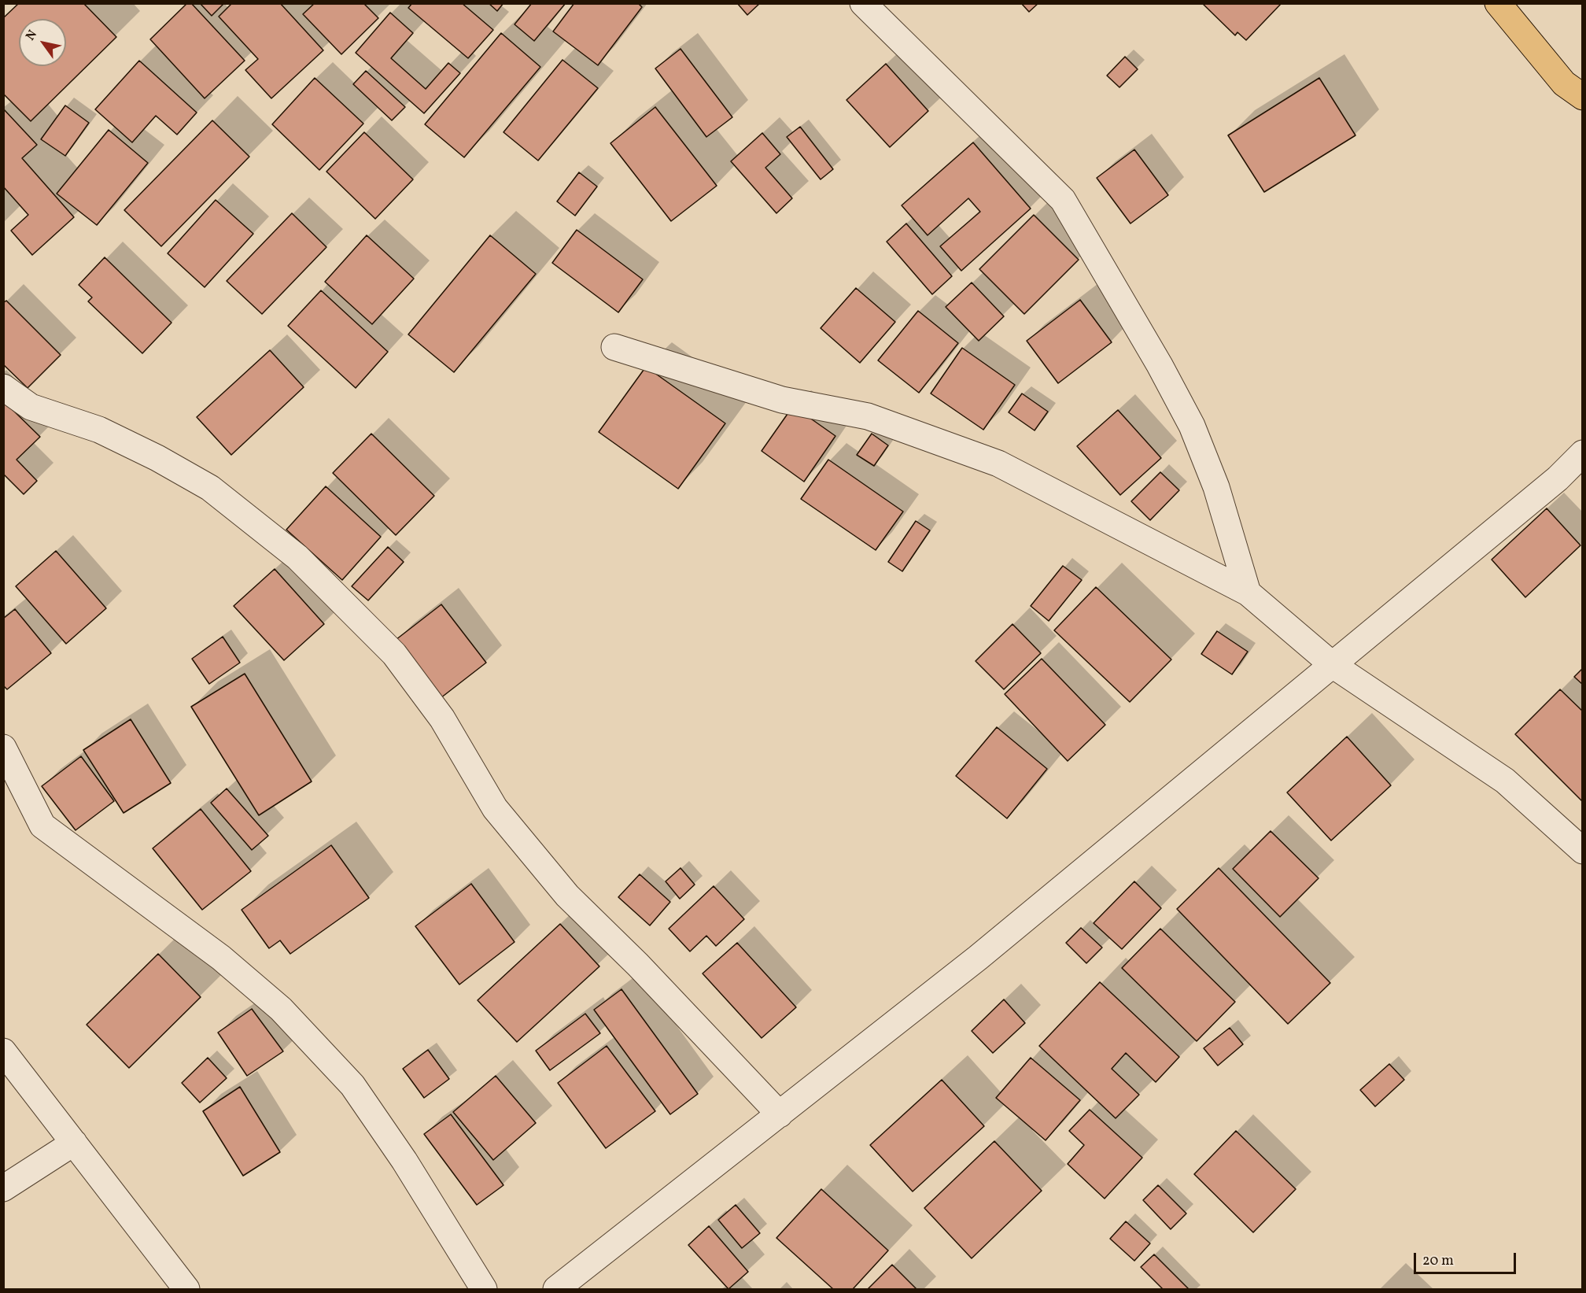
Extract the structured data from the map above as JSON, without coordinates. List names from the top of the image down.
{
  "scale_bar": "20 m",
  "north": "top left"
}
